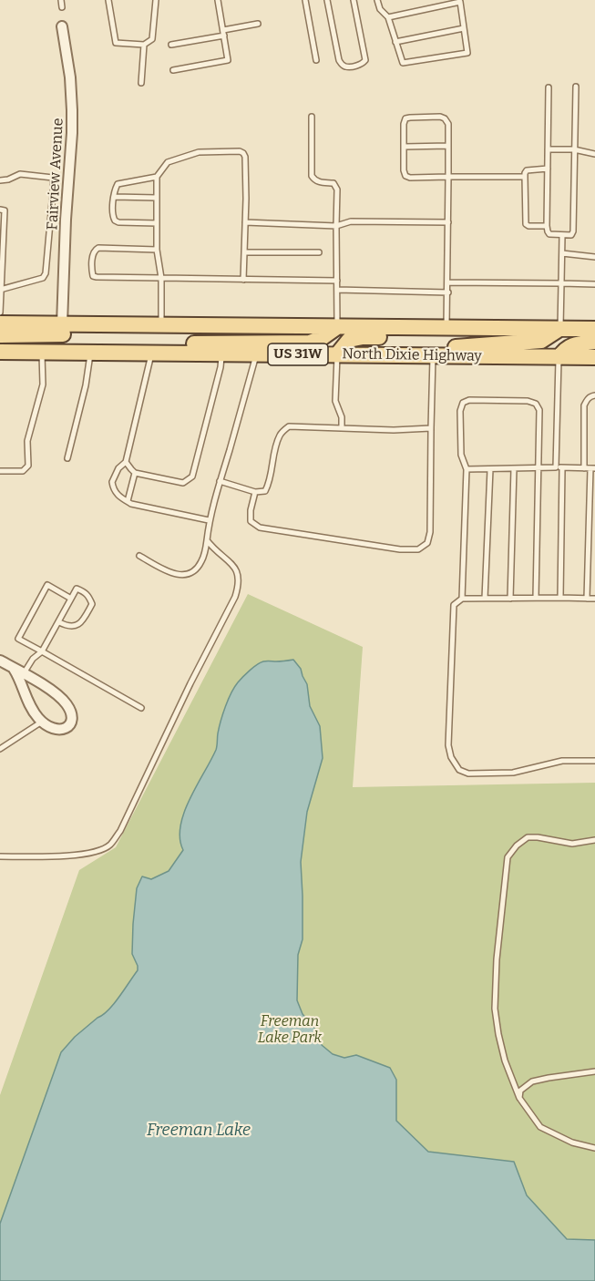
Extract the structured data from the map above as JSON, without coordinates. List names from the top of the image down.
{
  "streets": {
    "main road": ["US 31W", "North Dixie Highway"],
    "street": ["Fairview Avenue"]
  },
  "crossings": [
    ["Fairview Avenue", "North Dixie Highway"]
  ],
  "water": ["Freeman Lake"],
  "parks": ["Freeman Lake Park"]
}
